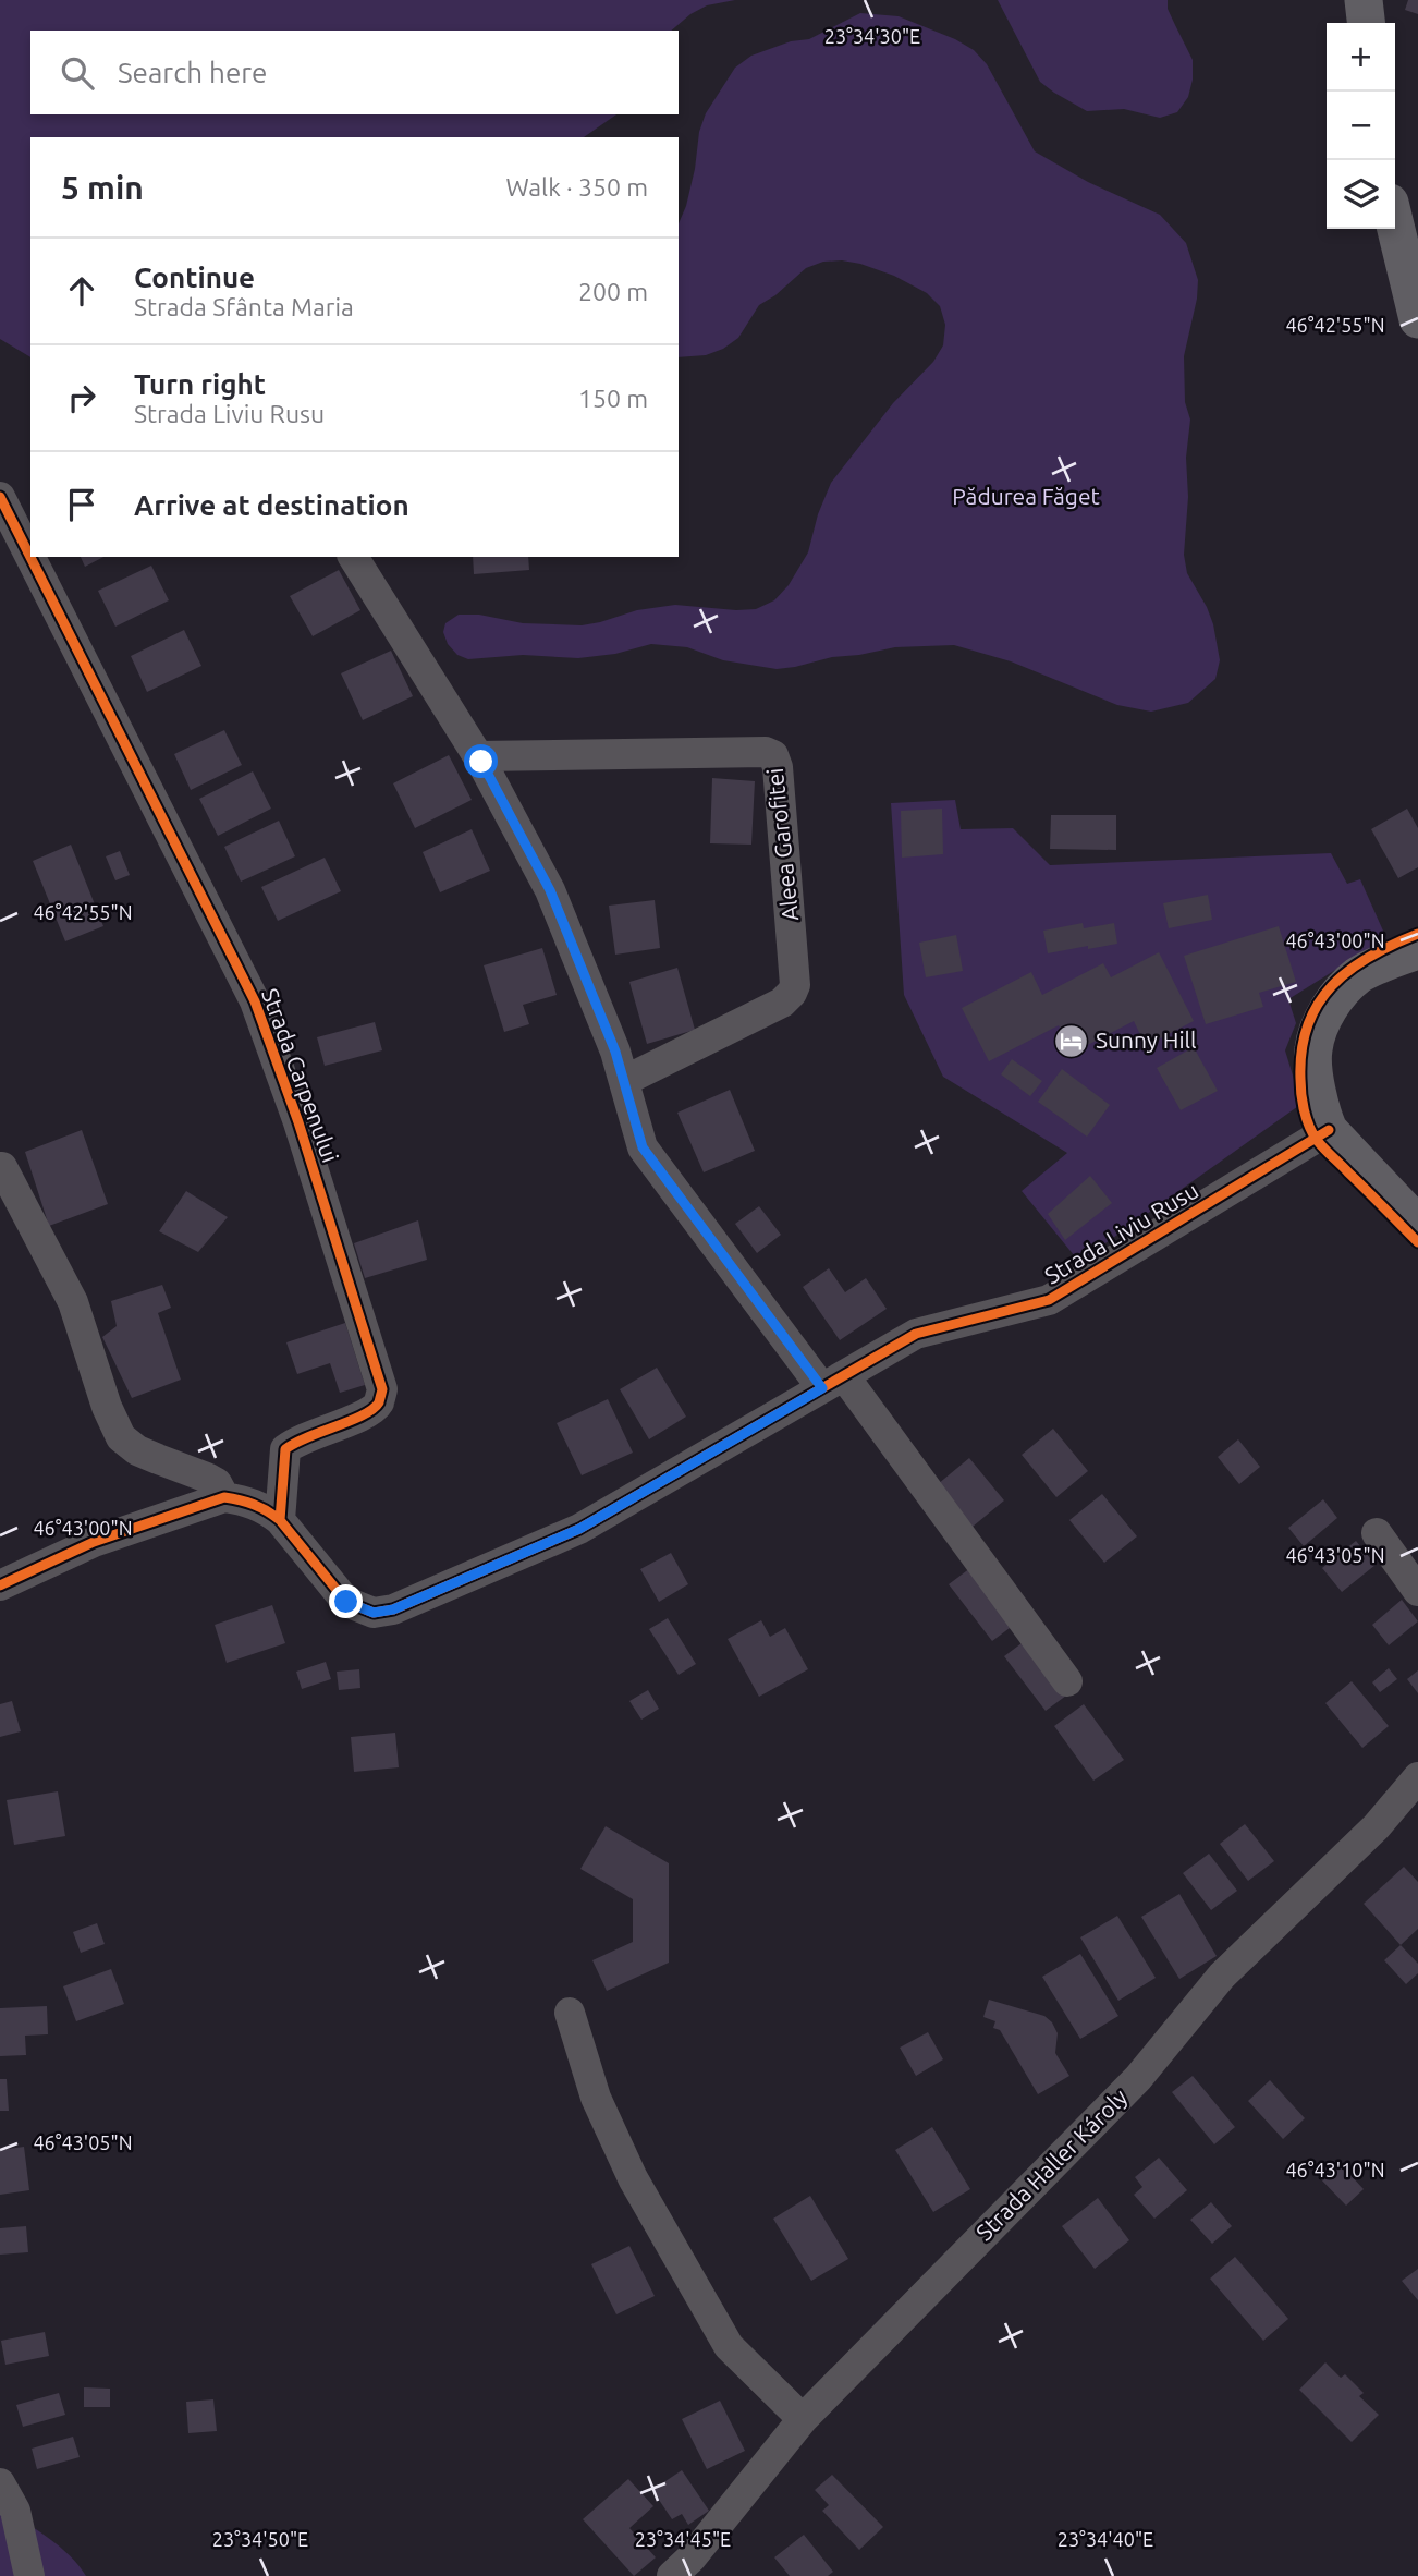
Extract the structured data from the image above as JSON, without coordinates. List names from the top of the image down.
{
  "streets": {
    "street": [
      "Aleea Garofitei",
      "Strada Carpenului",
      "Strada Liviu Rusu",
      "Strada Haller Károly"
    ]
  },
  "crossings": [
    ["Strada Carpenului", "Strada Liviu Rusu"]
  ],
  "parks": ["Pădurea Făget"],
  "places": {
    "hotel": ["Sunny Hill"]
  },
  "page": {
    "map_buttons": ["+", "−"],
    "search": "Search here",
    "heading": ["5 min", "Walk · 350 m"],
    "list": [
      ["Continue", "Strada Sfânta Maria", "200 m"],
      ["Turn right", "Strada Liviu Rusu", "150 m"],
      "Arrive at destination"
    ]
  },
  "coordinates": [
    "23°34'30\"E",
    "46°42'55\"N",
    "46°43'00\"N",
    "46°43'05\"N",
    "46°43'10\"N",
    "23°34'50\"E",
    "23°34'45\"E",
    "23°34'40\"E"
  ]
}
